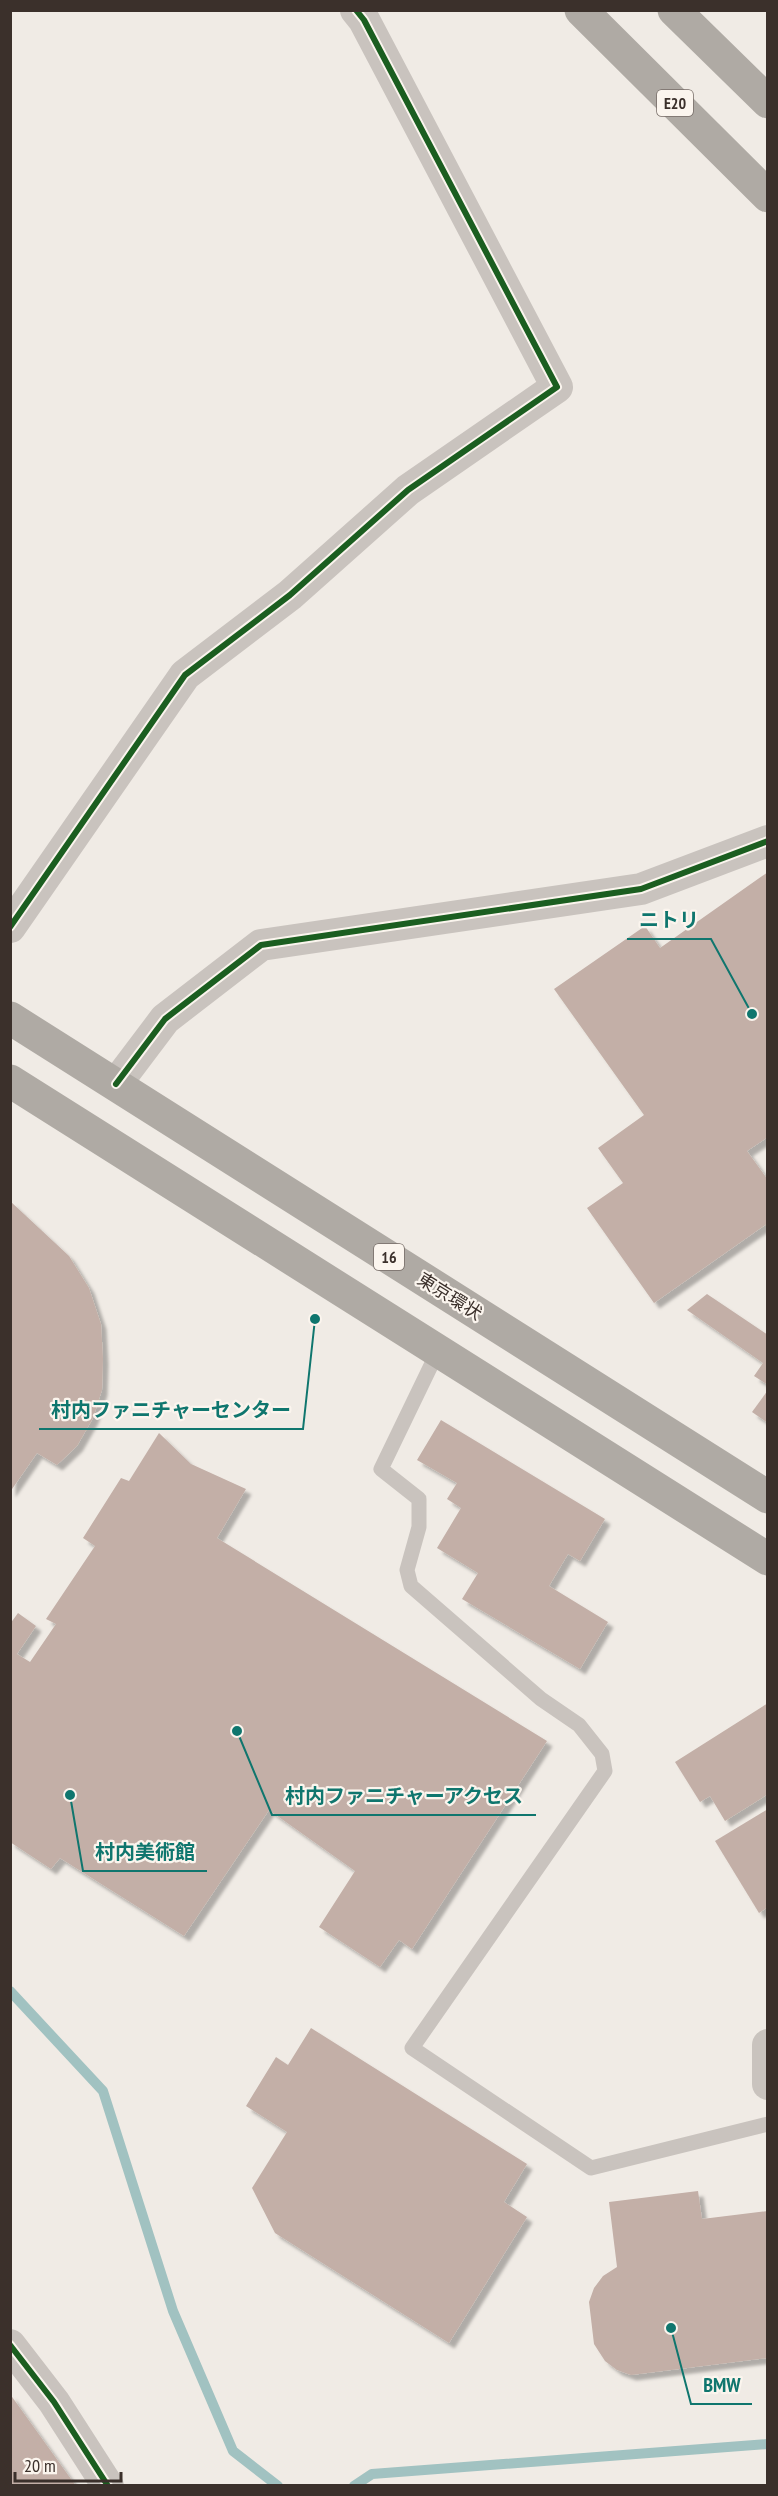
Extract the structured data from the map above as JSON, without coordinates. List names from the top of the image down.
{
  "streets": {
    "highway": ["E20", "16", "東京環状"]
  },
  "places": [
    "ニトリ",
    "村内ファニチャーセンター",
    "村内ファニチャーアクセス",
    "村内美術館",
    "BMW"
  ],
  "scale_bar": "20 m"
}
